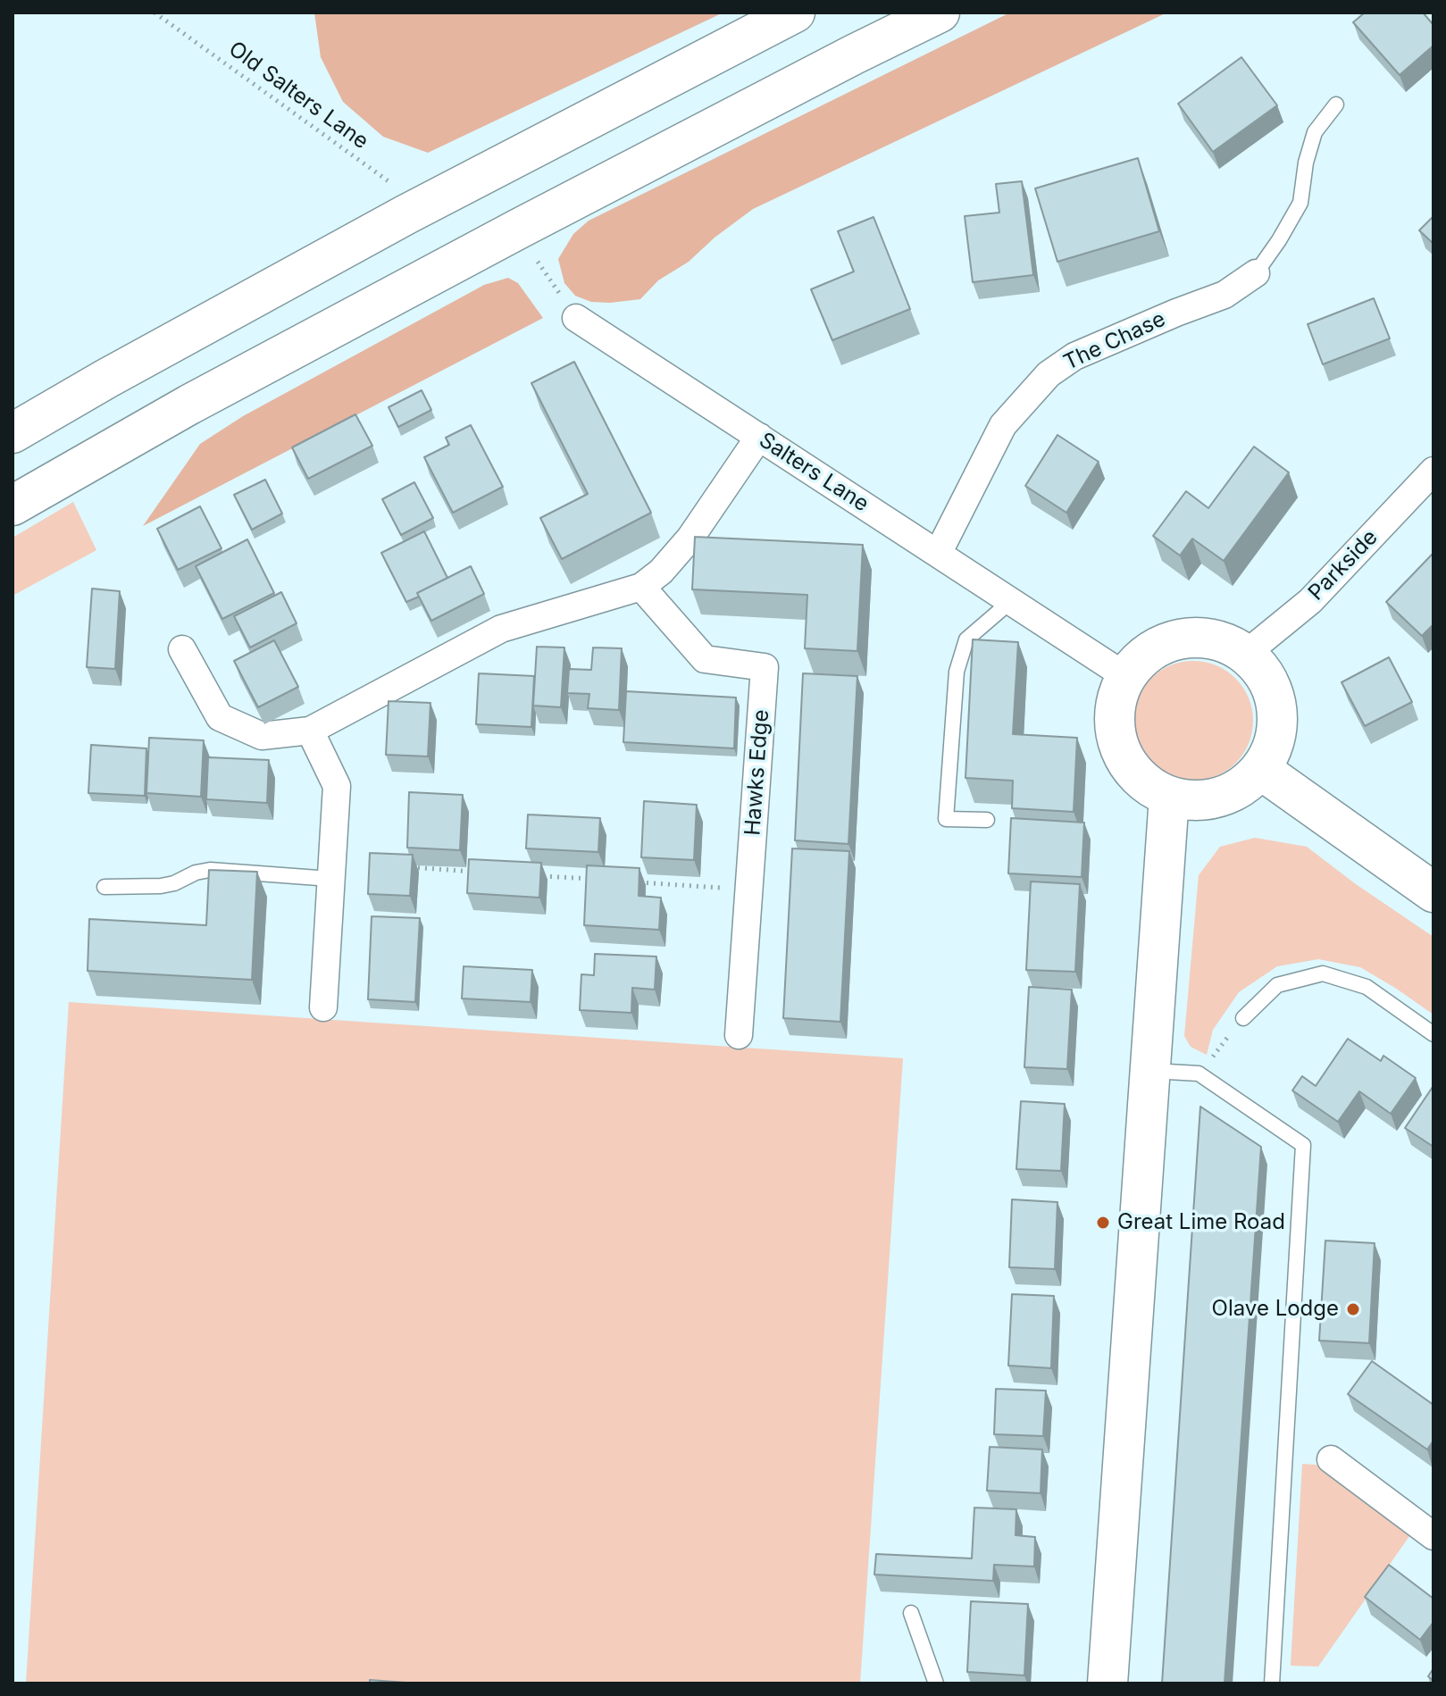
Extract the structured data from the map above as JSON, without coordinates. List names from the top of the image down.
{
  "streets": {
    "street": [
      "The Chase",
      "Salters Lane",
      "Parkside",
      "Hawks Edge"
    ],
    "path": ["Old Salters Lane"]
  },
  "crossings": [
    ["The Chase", "Salters Lane"],
    ["Salters Lane", "Parkside"]
  ],
  "places": ["Great Lime Road", "Olave Lodge"]
}
